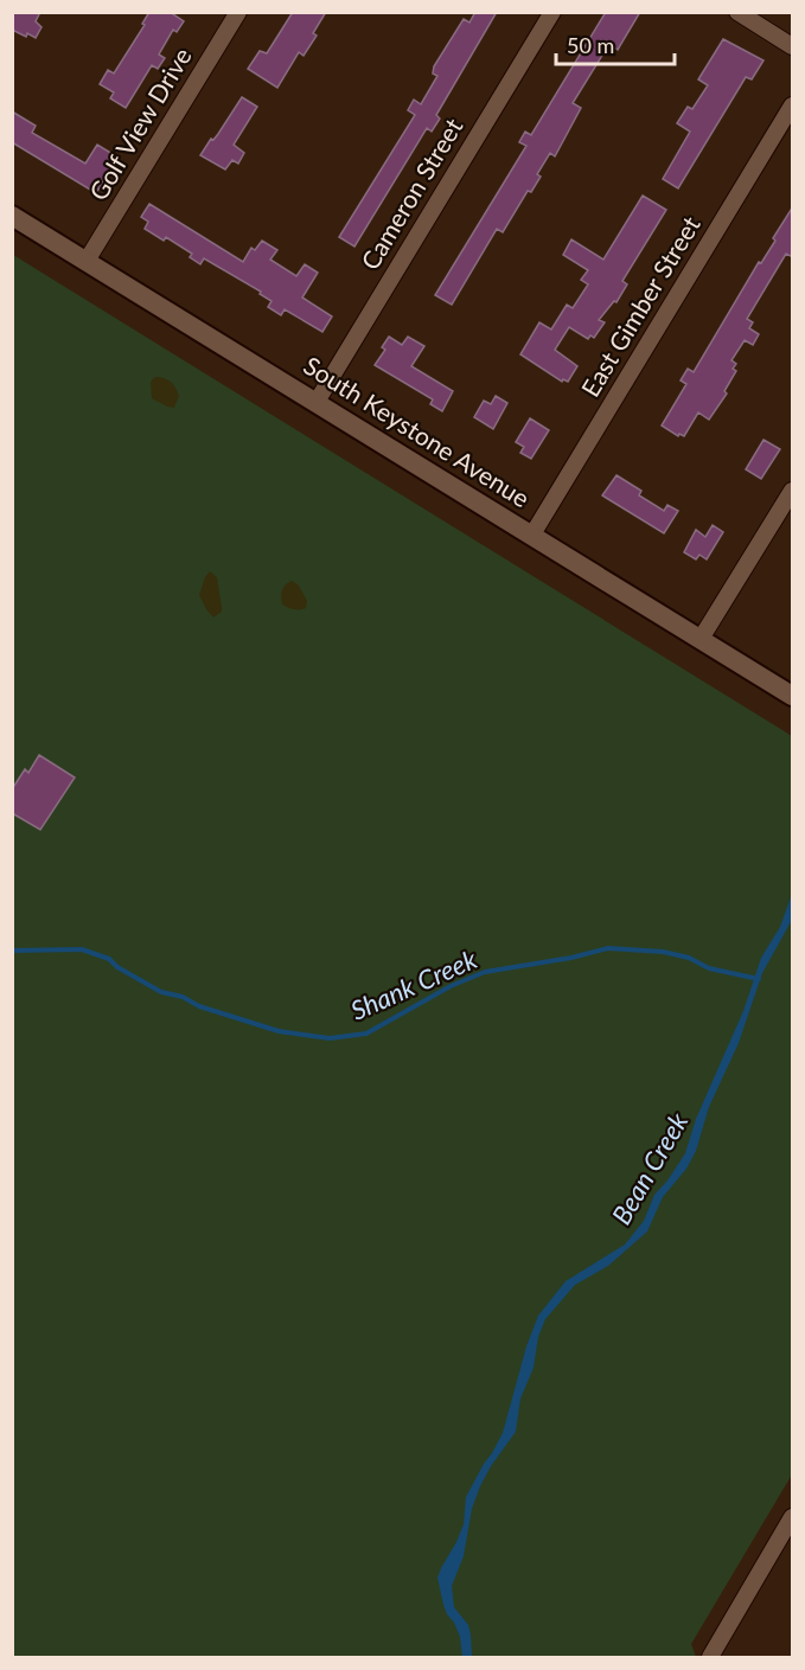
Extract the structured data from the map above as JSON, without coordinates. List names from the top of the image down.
{
  "streets": {
    "main road": ["South Keystone Avenue"],
    "street": ["Golf View Drive", "Cameron Street", "East Gimber Street"]
  },
  "crossings": [
    ["Golf View Drive", "South Keystone Avenue"],
    ["Cameron Street", "South Keystone Avenue"],
    ["East Gimber Street", "South Keystone Avenue"]
  ],
  "water": ["Shank Creek", "Bean Creek"],
  "scale_bar": "50 m"
}
